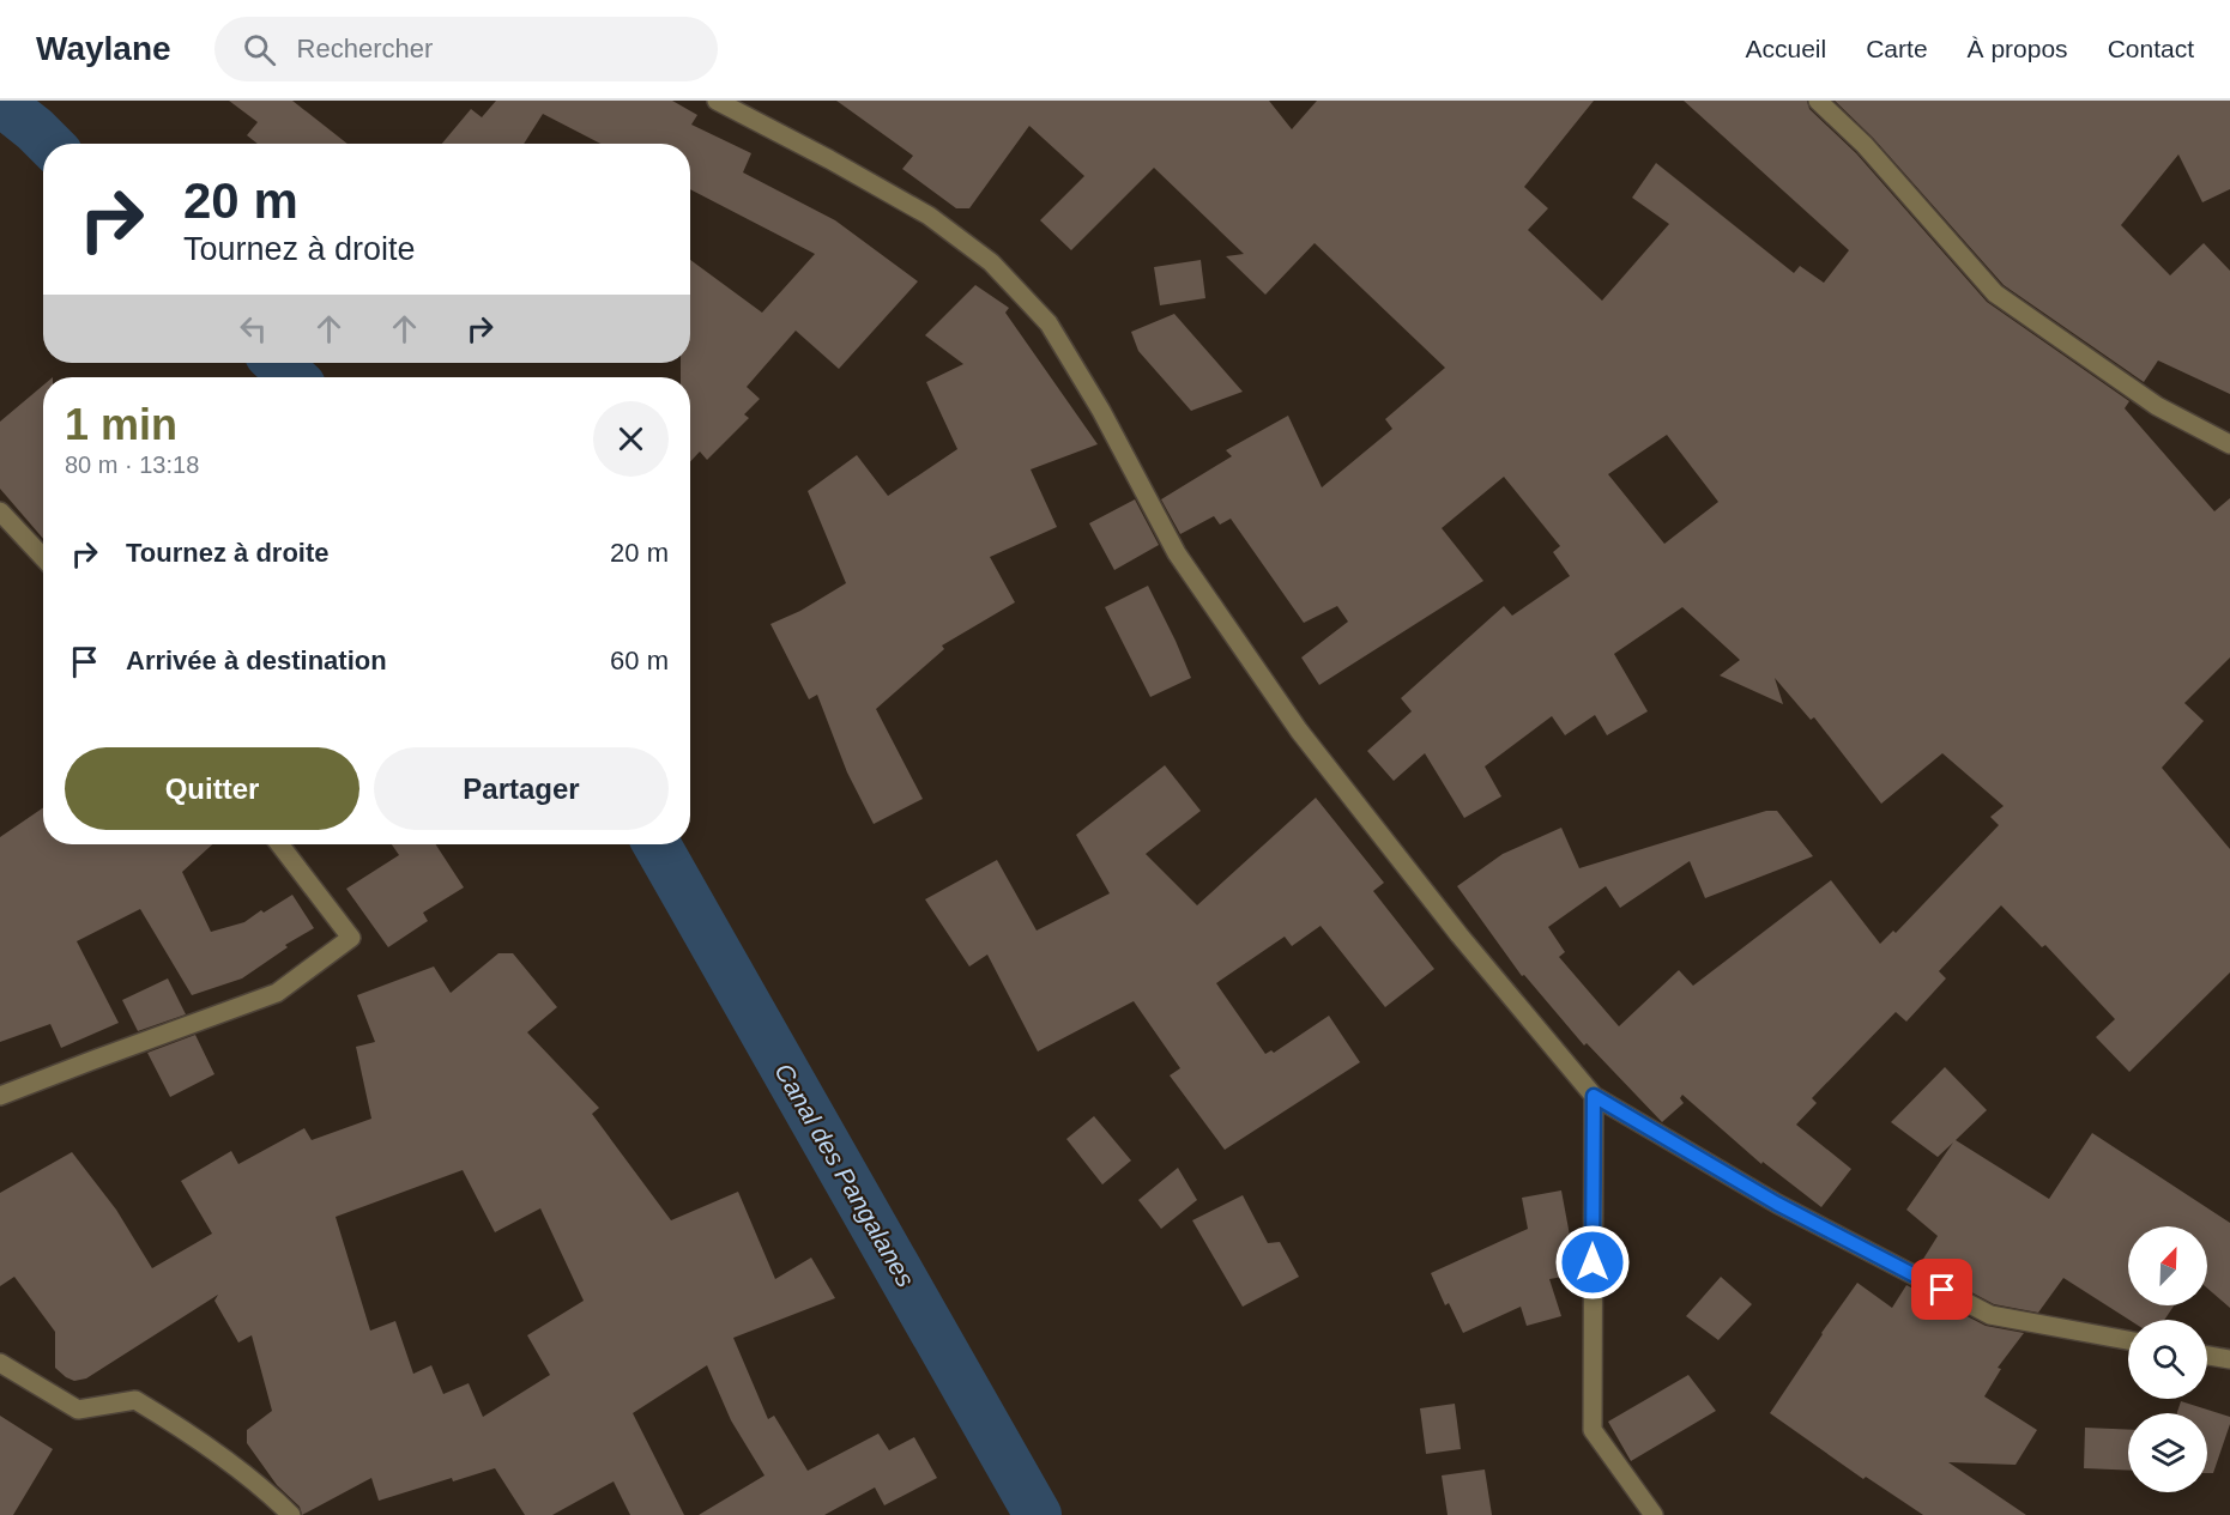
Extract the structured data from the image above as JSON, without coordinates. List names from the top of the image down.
{
  "water": ["Canal des Pangalanes"],
  "north": "top right",
  "page": {
    "header": "Waylane",
    "search": "Rechercher",
    "nav": [
      "Accueil",
      "Carte",
      "À propos",
      "Contact"
    ],
    "turn": ["20 m", "Tournez à droite"],
    "heading": ["1 min", "80 m · 13:18"],
    "list": [
      {
        "name": "Tournez à droite",
        "value": "20 m"
      },
      {
        "name": "Arrivée à destination",
        "value": "60 m"
      }
    ],
    "buttons": ["Quitter", "Partager"]
  }
}
